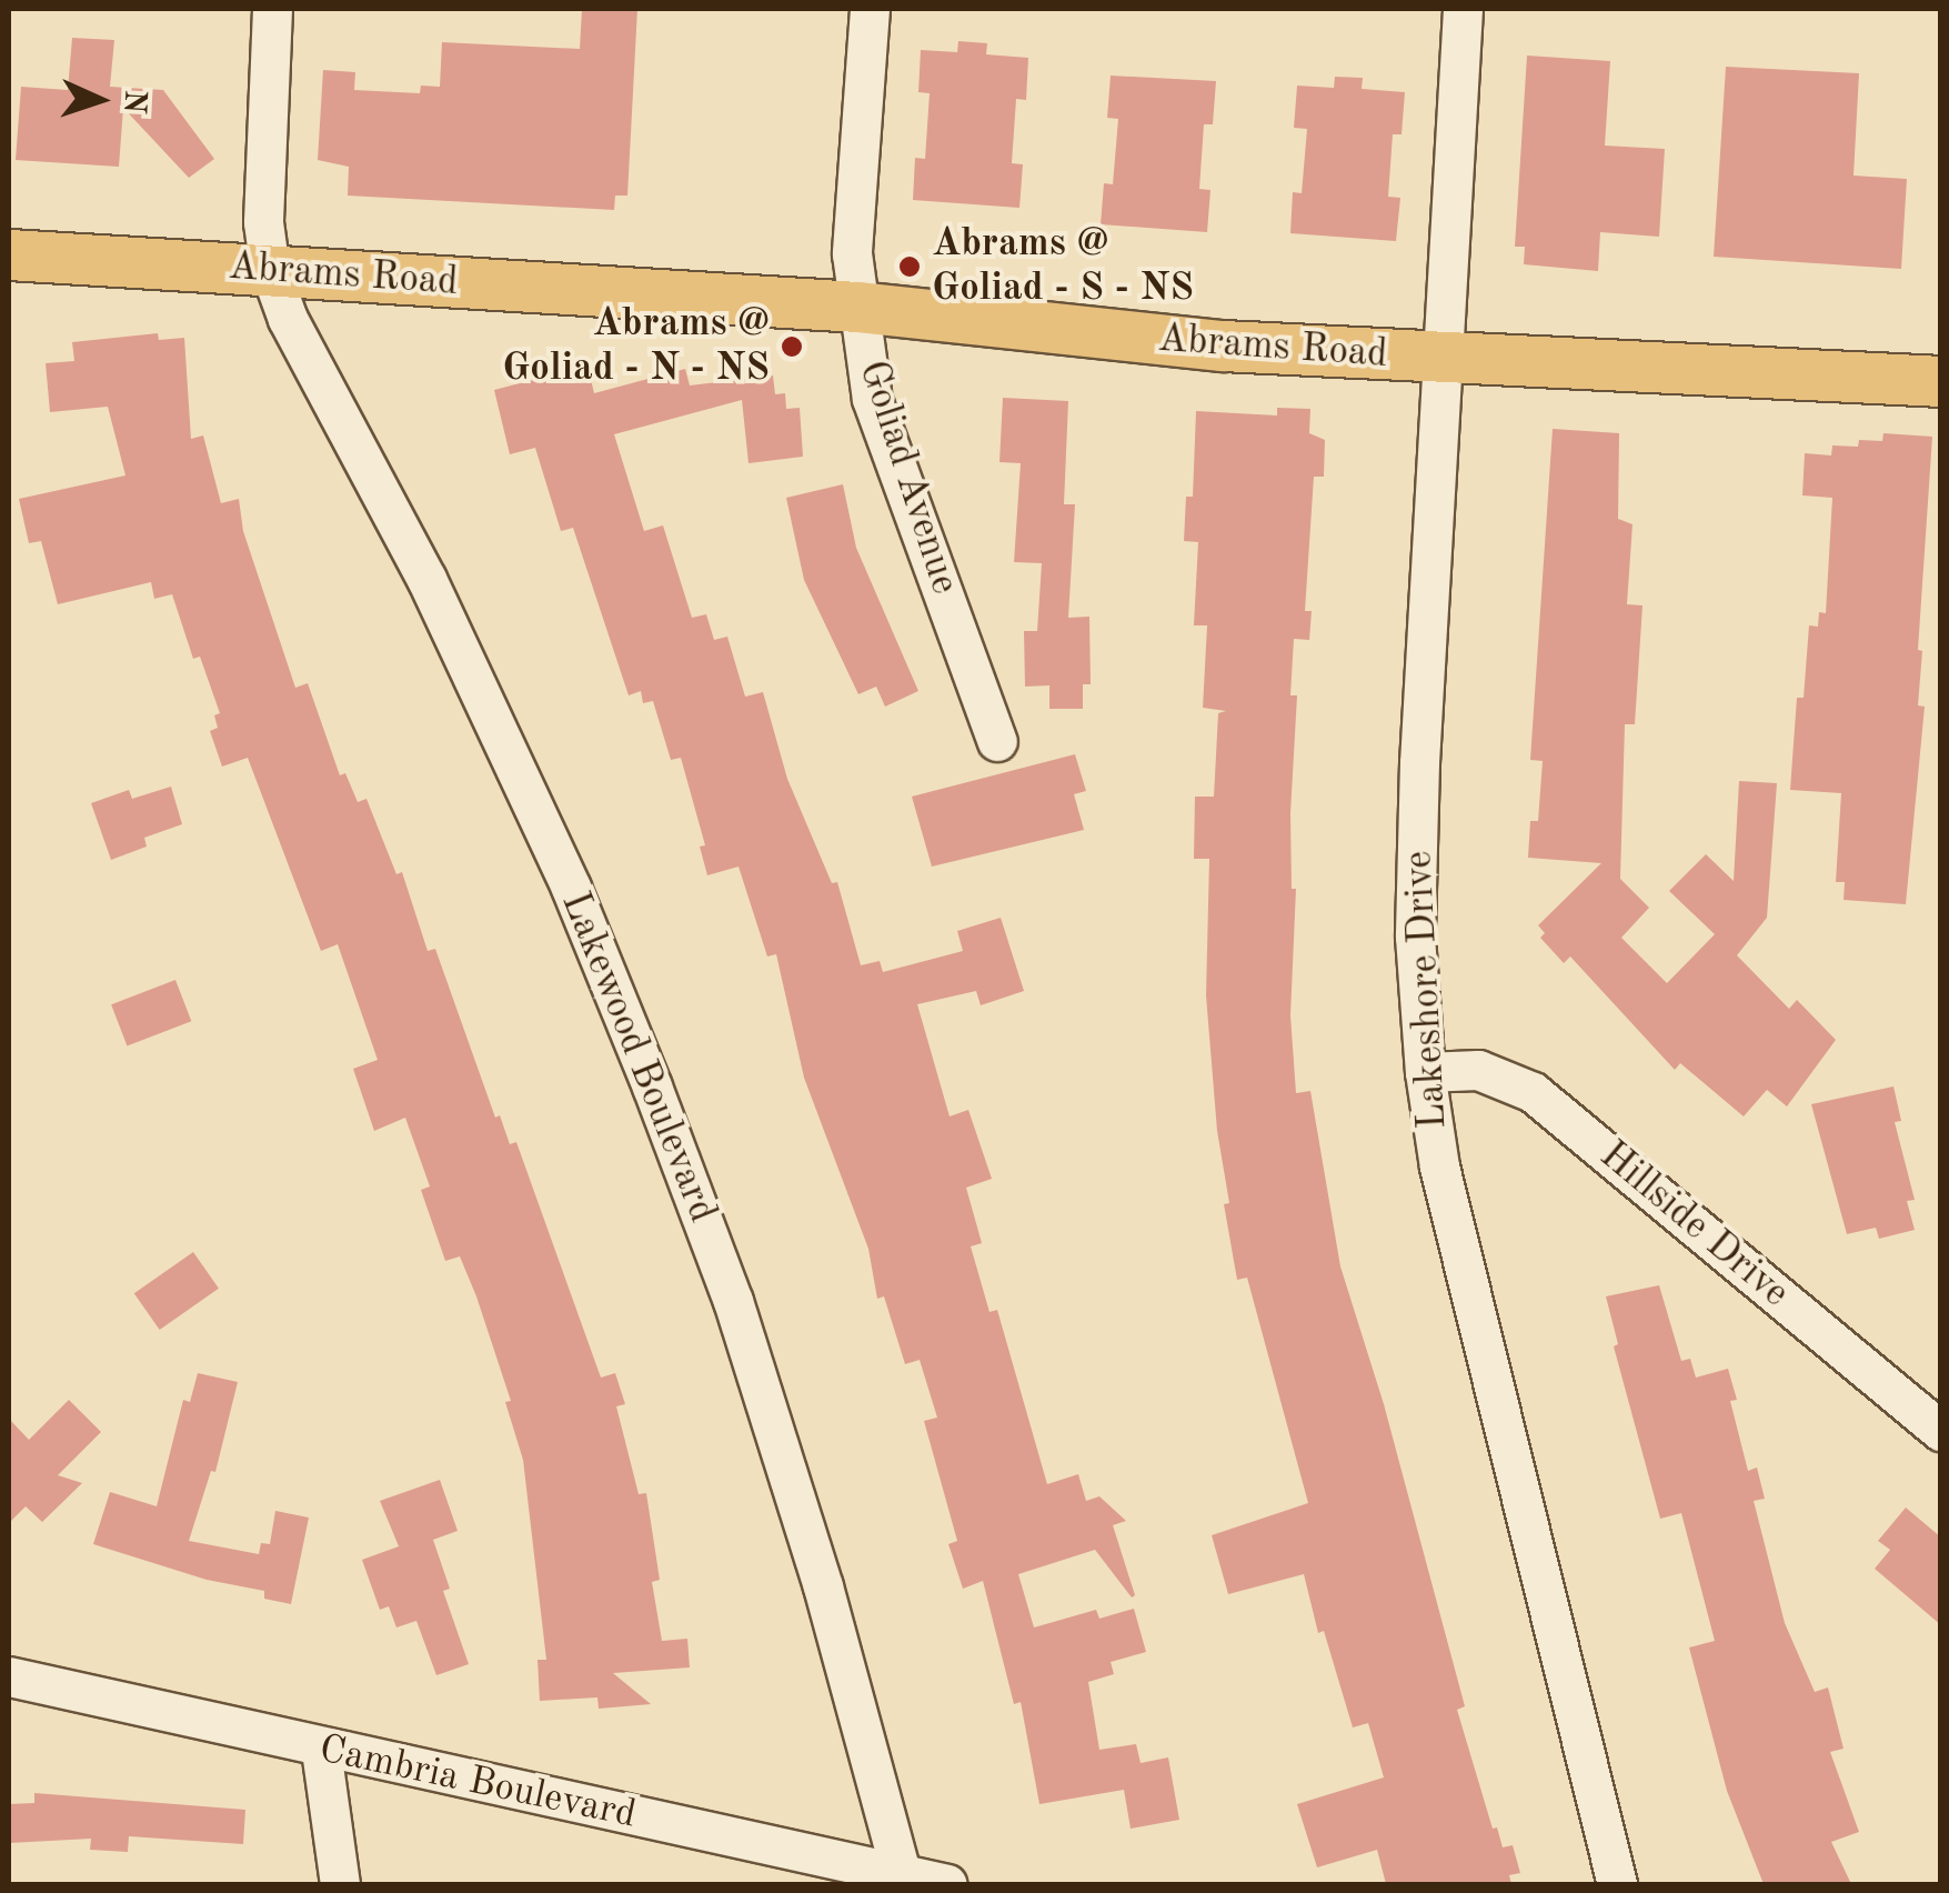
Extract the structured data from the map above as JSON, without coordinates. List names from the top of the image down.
{
  "streets": {
    "main road": ["Abrams Road"],
    "street": [
      "Goliad Avenue",
      "Lakeshore Drive",
      "Lakewood Boulevard",
      "Hillside Drive",
      "Cambria Boulevard"
    ]
  },
  "crossings": [
    ["Abrams Road", "Goliad Avenue"],
    ["Abrams Road", "Lakeshore Drive"],
    ["Abrams Road", "Lakewood Boulevard"],
    ["Lakeshore Drive", "Hillside Drive"],
    ["Lakewood Boulevard", "Cambria Boulevard"]
  ],
  "places": ["Abrams @ Goliad - S - NS", "Abrams @ Goliad - N - NS"],
  "north": "right"
}
